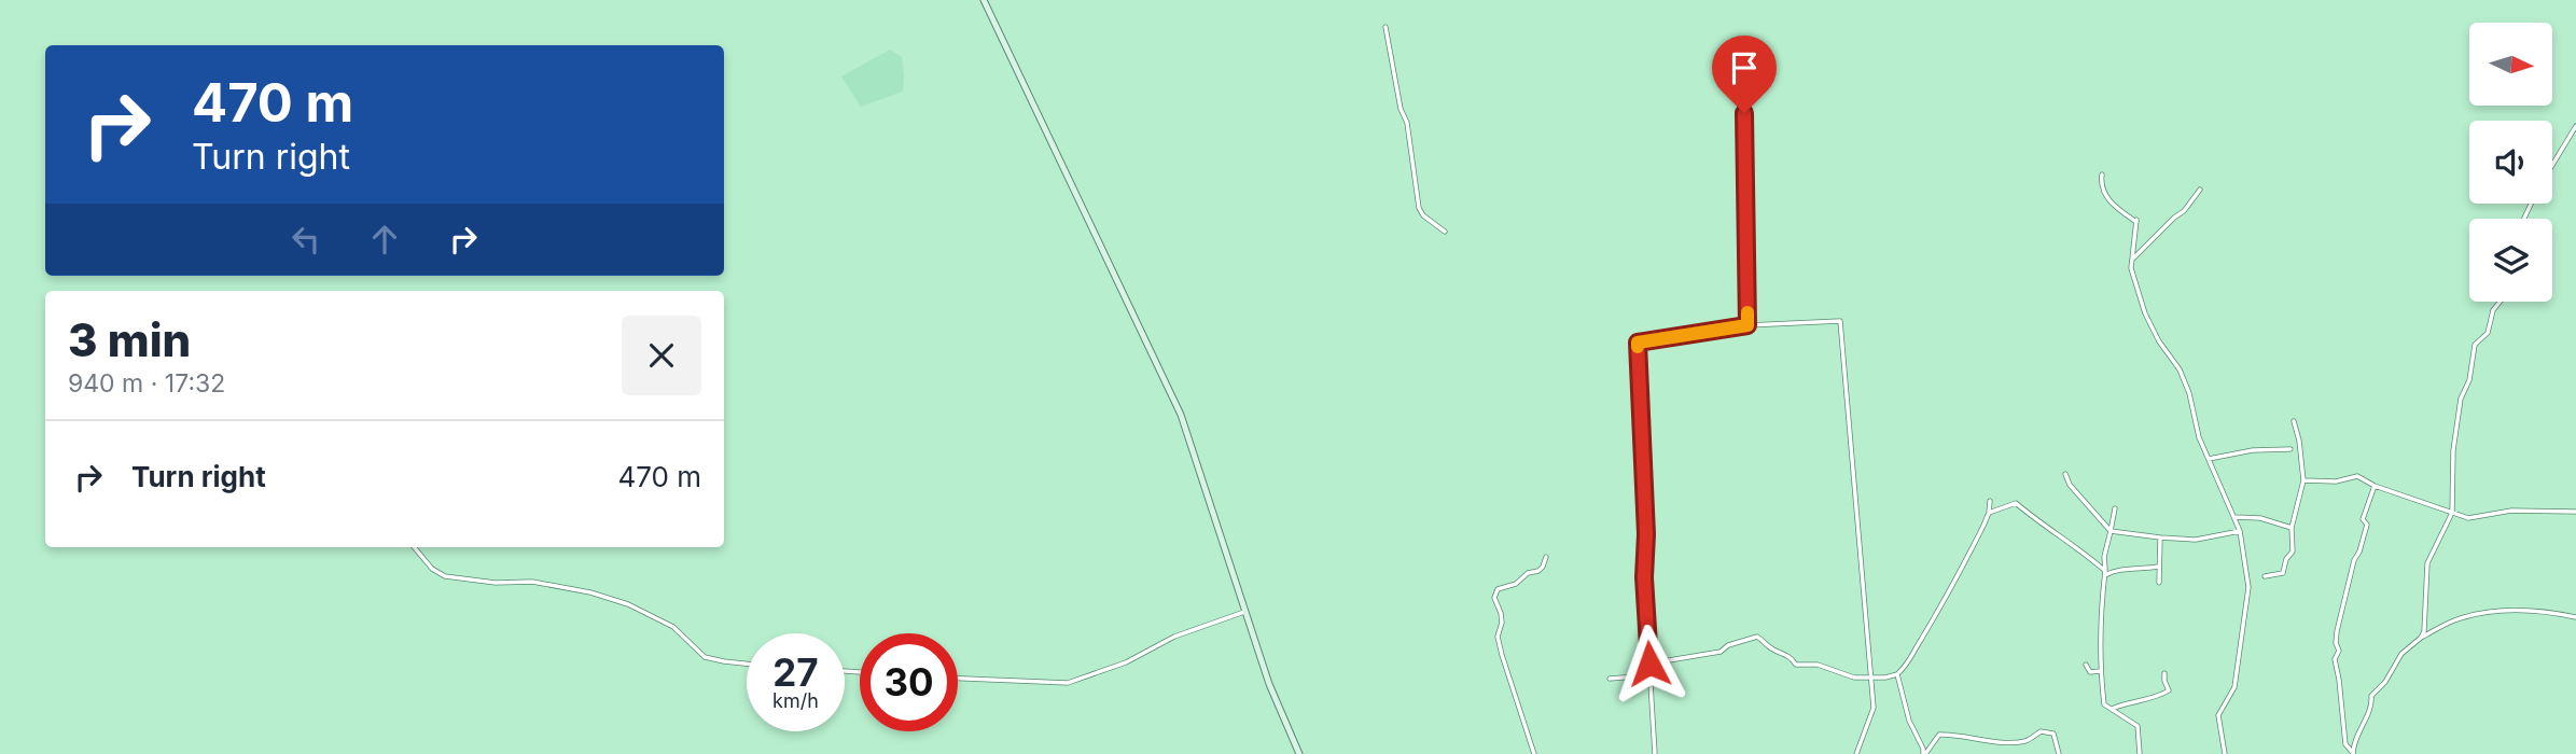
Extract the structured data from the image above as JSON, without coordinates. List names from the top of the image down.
{
  "north": "right",
  "page": {
    "turn": ["470 m", "Turn right"],
    "heading": ["3 min", "940 m · 17:32"],
    "list": [
      {
        "name": "Turn right",
        "value": "470 m"
      }
    ],
    "speed": "27 km/h",
    "limit": "30"
  }
}
